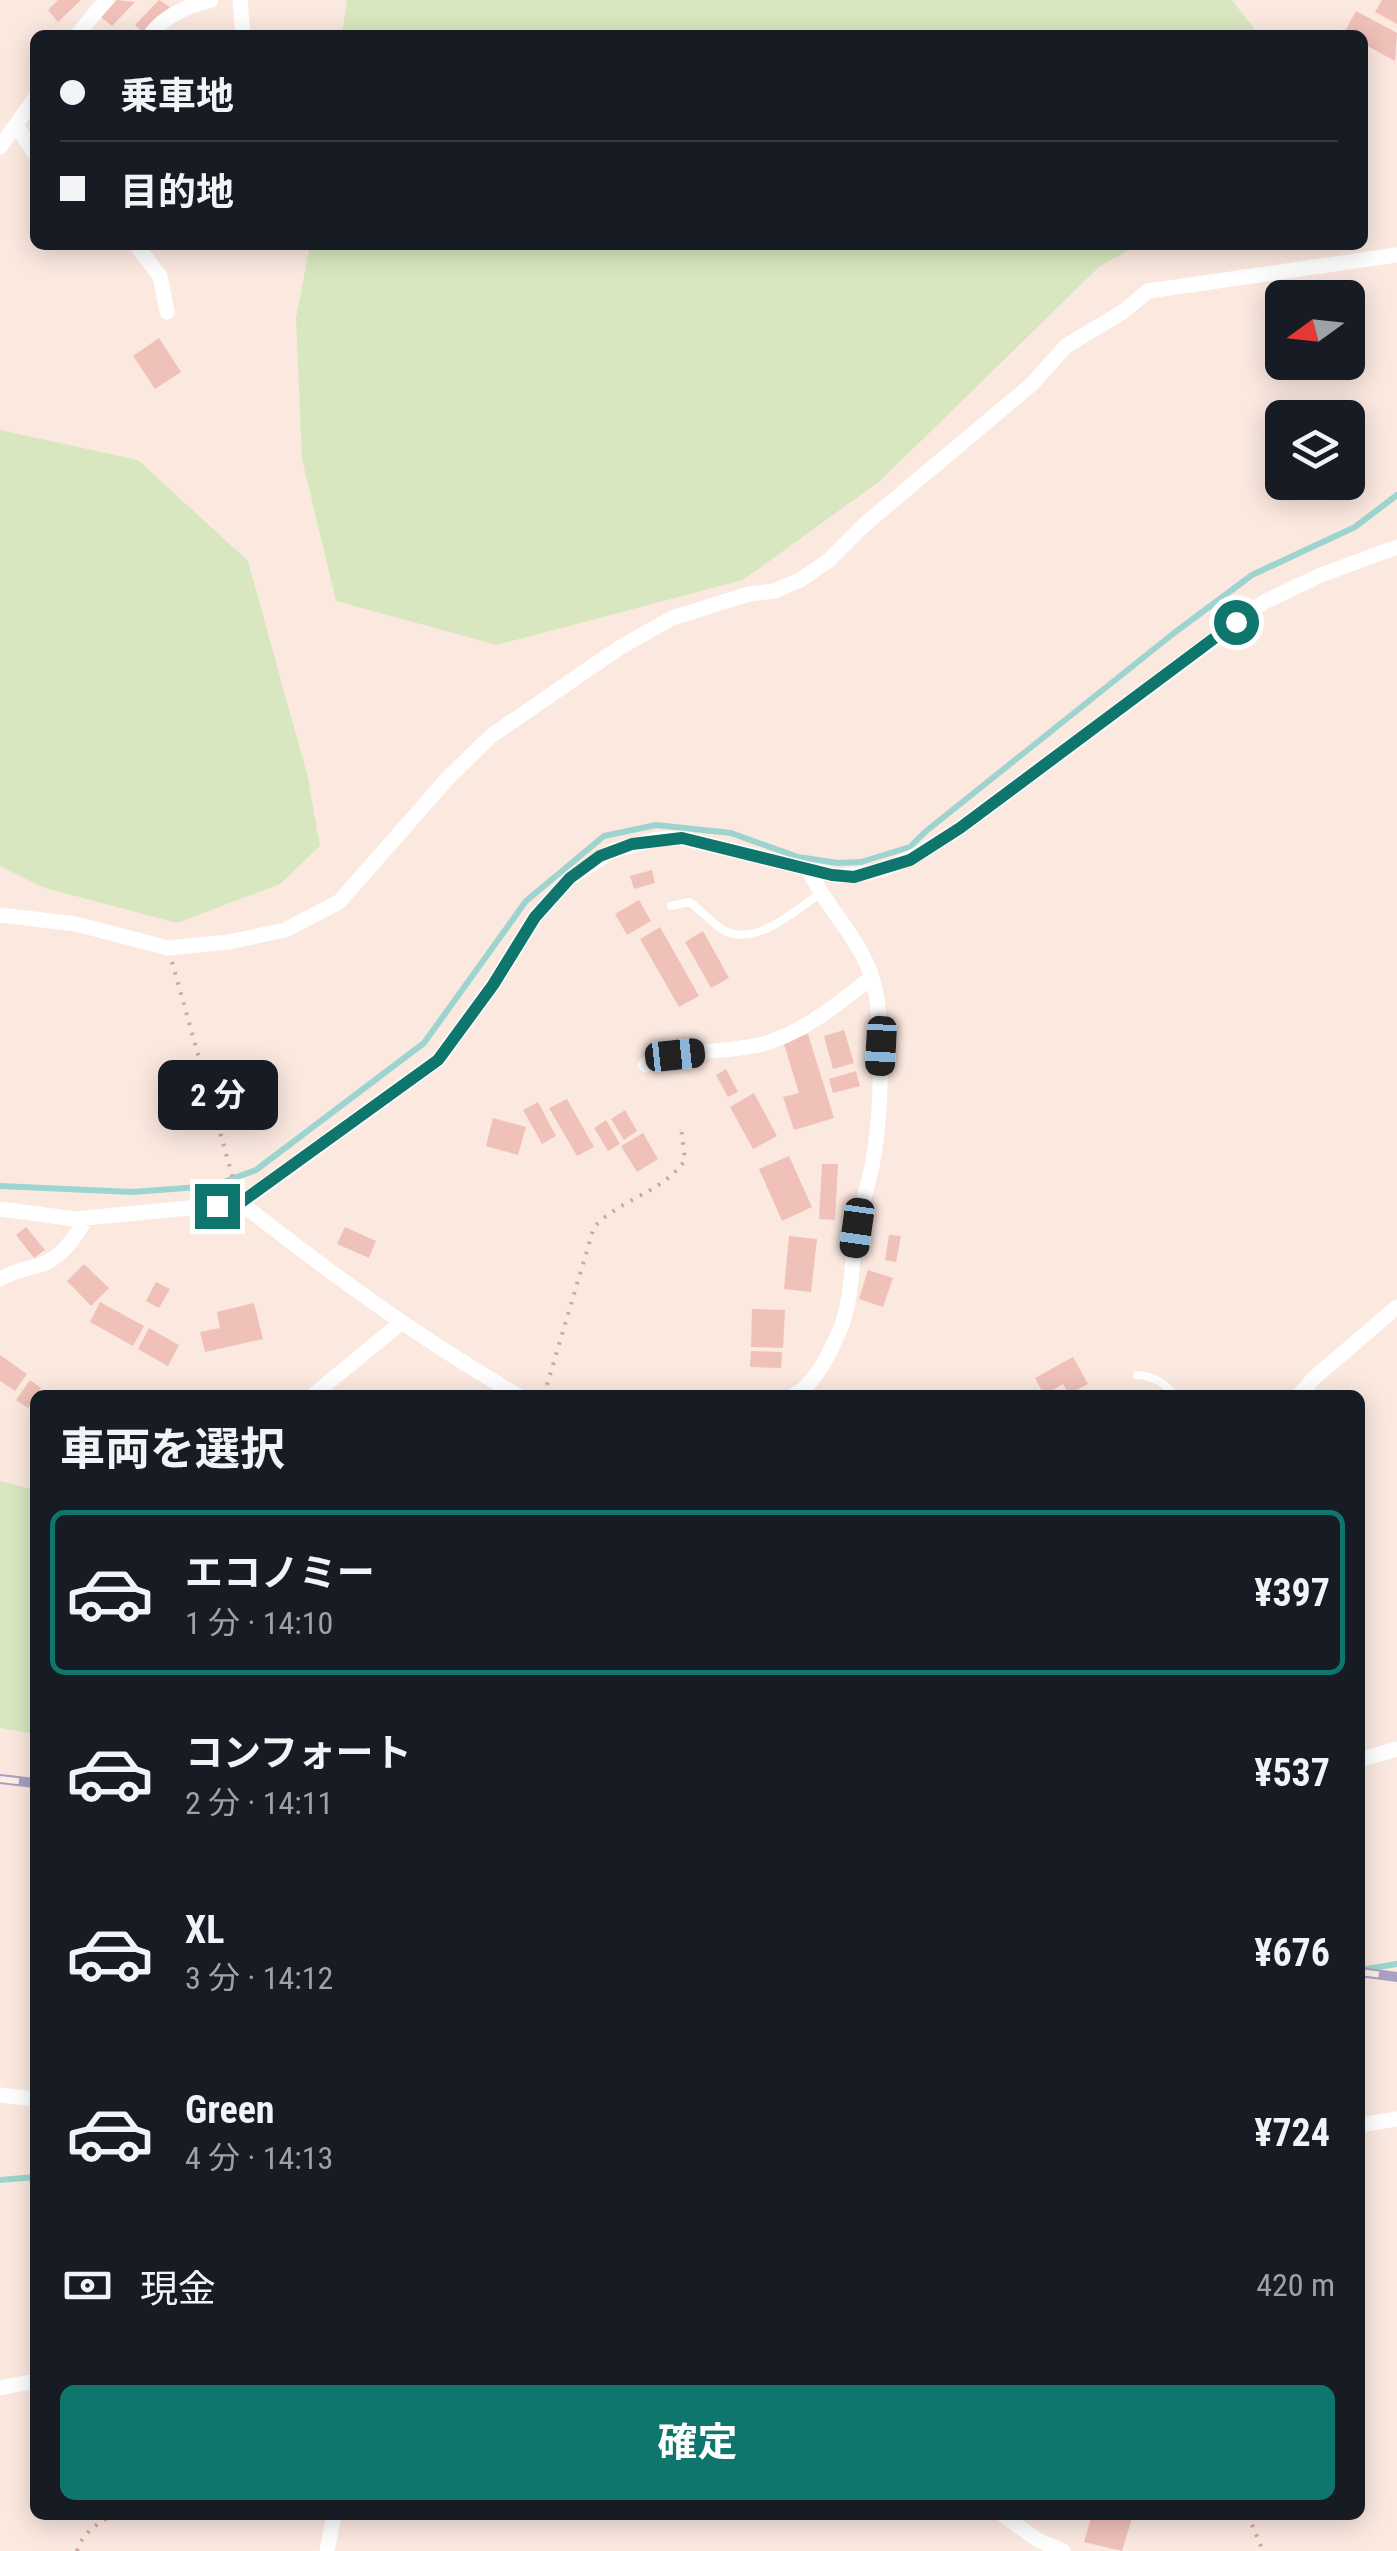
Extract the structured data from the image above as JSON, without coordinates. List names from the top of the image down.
{
  "north": "left",
  "page": {
    "banner": ["乗車地", "目的地"],
    "bubble": "2 分",
    "heading": "車両を選択",
    "list": [
      {
        "name": "エコノミー",
        "note": "1 分 · 14:10",
        "value": "¥397"
      },
      {
        "name": "コンフォート",
        "note": "2 分 · 14:11",
        "value": "¥537"
      },
      {
        "name": "XL",
        "note": "3 分 · 14:12",
        "value": "¥676"
      },
      {
        "name": "Green",
        "note": "4 分 · 14:13",
        "value": "¥724"
      }
    ],
    "pay": ["現金", "420 m"],
    "buttons": "確定"
  }
}
